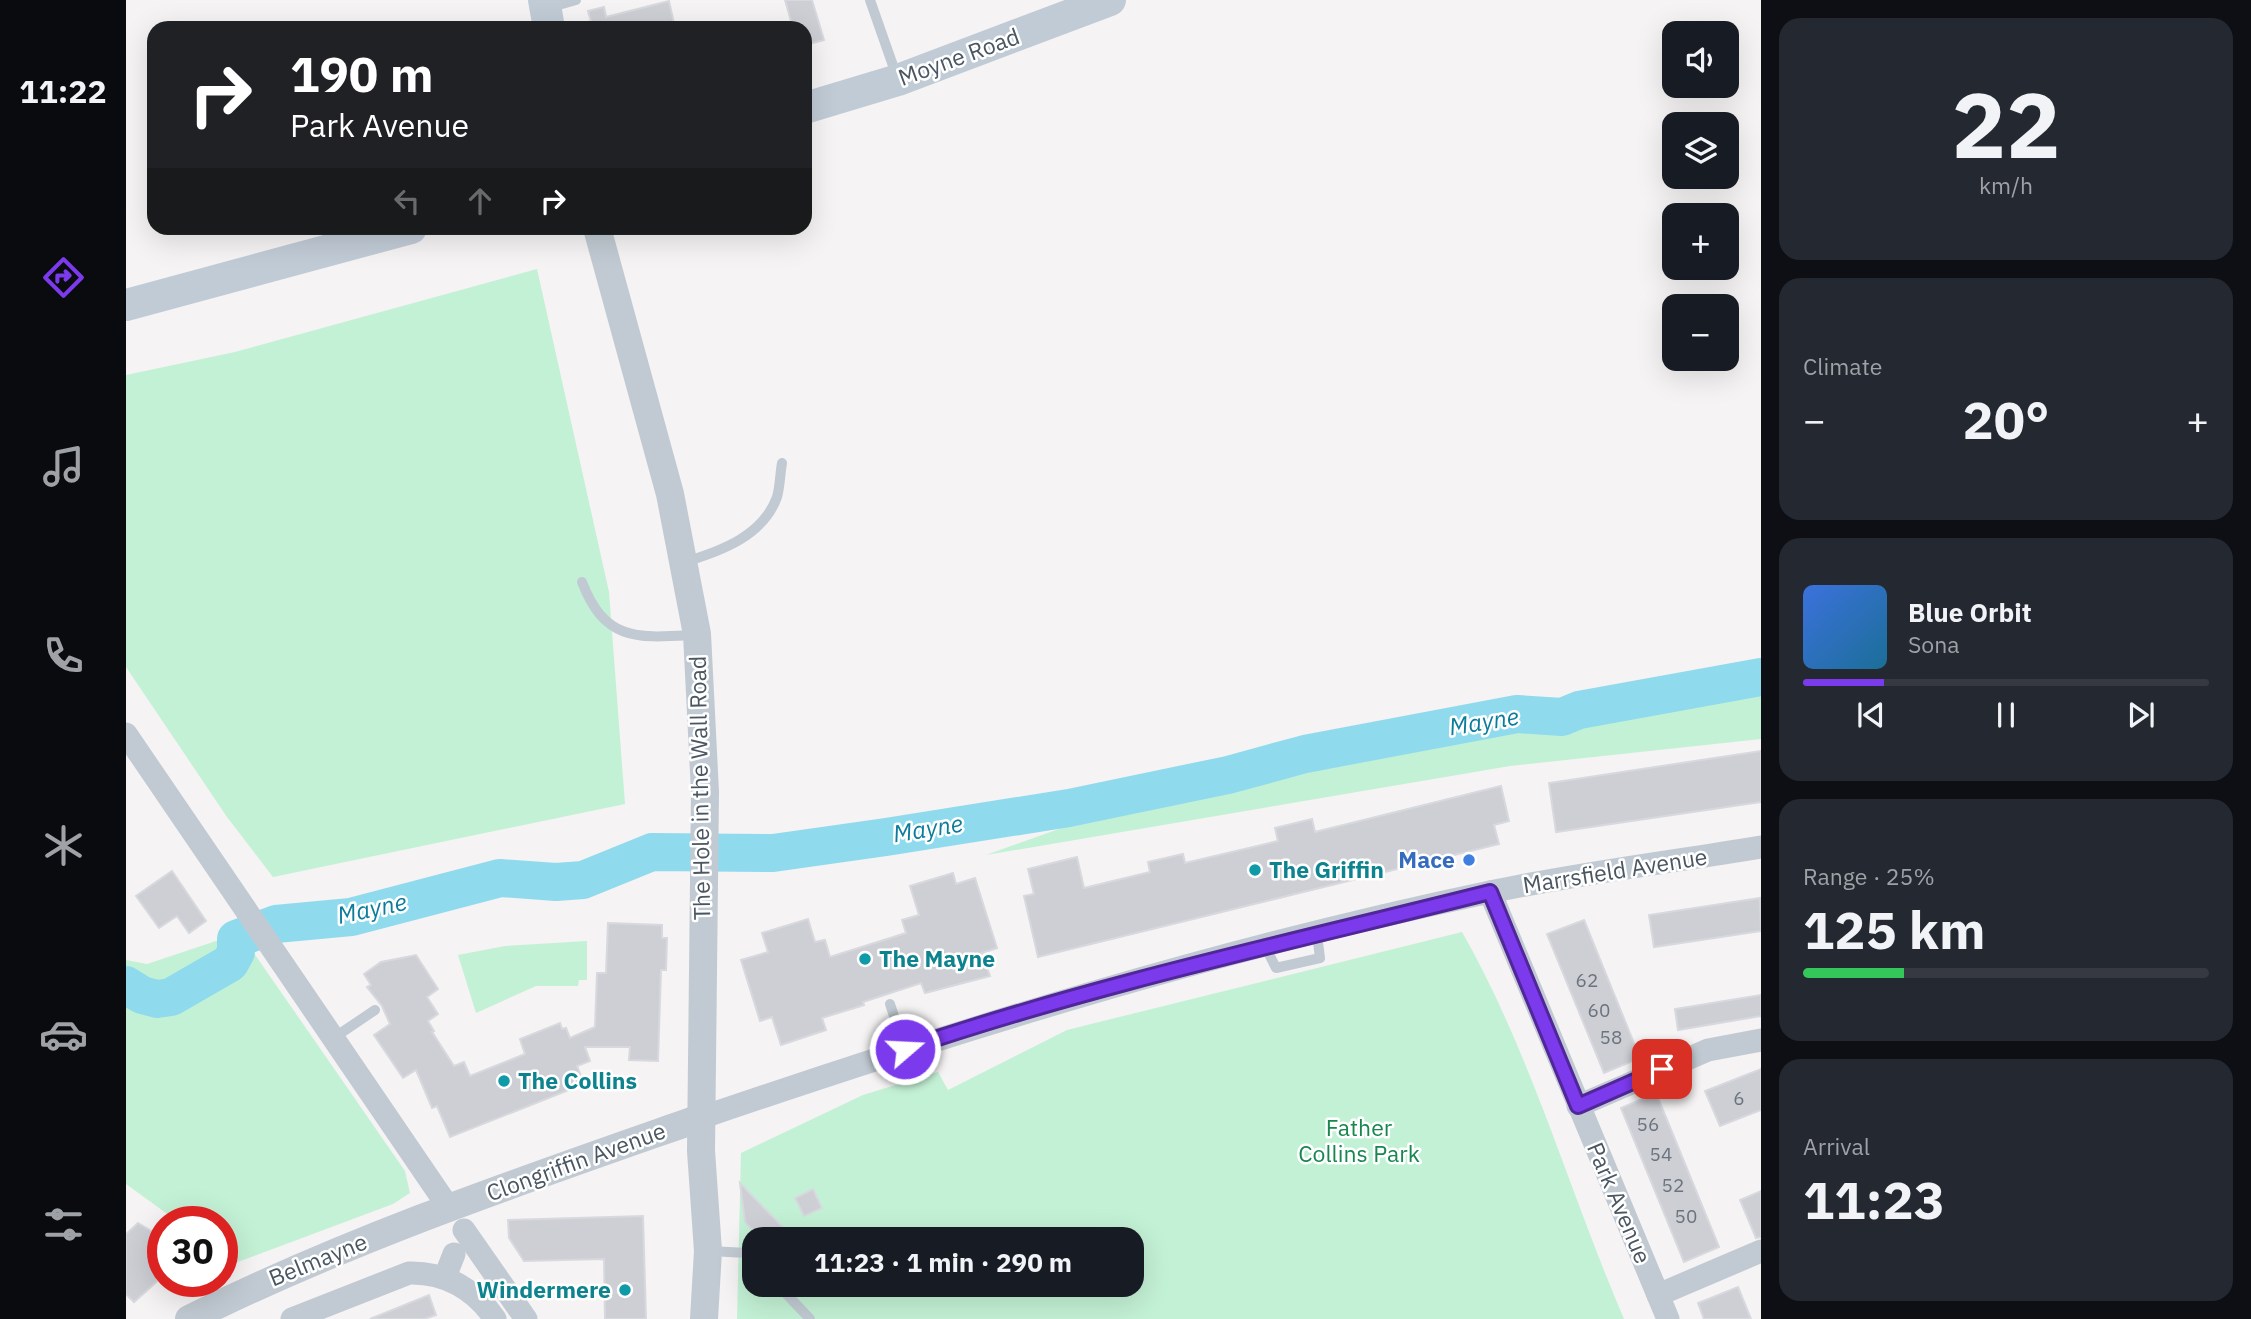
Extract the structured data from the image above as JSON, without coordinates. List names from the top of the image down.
{
  "streets": {
    "main road": ["Moyne Road"],
    "street": [
      "The Hole in the Wall Road",
      "Marrsfield Avenue",
      "Clongriffin Avenue",
      "Park Avenue",
      "Belmayne"
    ]
  },
  "crossings": [
    ["The Hole in the Wall Road", "Marrsfield Avenue"],
    ["The Hole in the Wall Road", "Clongriffin Avenue"],
    ["Marrsfield Avenue", "Clongriffin Avenue"],
    ["Marrsfield Avenue", "Park Avenue"],
    ["Clongriffin Avenue", "Belmayne"]
  ],
  "water": ["Mayne"],
  "parks": ["Father Collins Park"],
  "places": [
    "Mace",
    "The Griffin",
    "The Mayne",
    "The Collins",
    "Windermere"
  ],
  "house_numbers": [
    "62",
    "60",
    "58",
    "6",
    "56",
    "54",
    "52",
    "50"
  ],
  "page": {
    "tabs": "11:22",
    "tile": [
      ["22", "km/h"],
      "Climate",
      ["Range · 25%", "125 km"],
      ["Arrival", "11:23"]
    ],
    "map_buttons": ["+", "−"],
    "turn": ["190 m", "Park Avenue"],
    "heat": ["−", "20°", "+"],
    "song": ["Blue Orbit", "Sona"],
    "limit": "30",
    "trip": "11:23 · 1 min · 290 m"
  }
}
